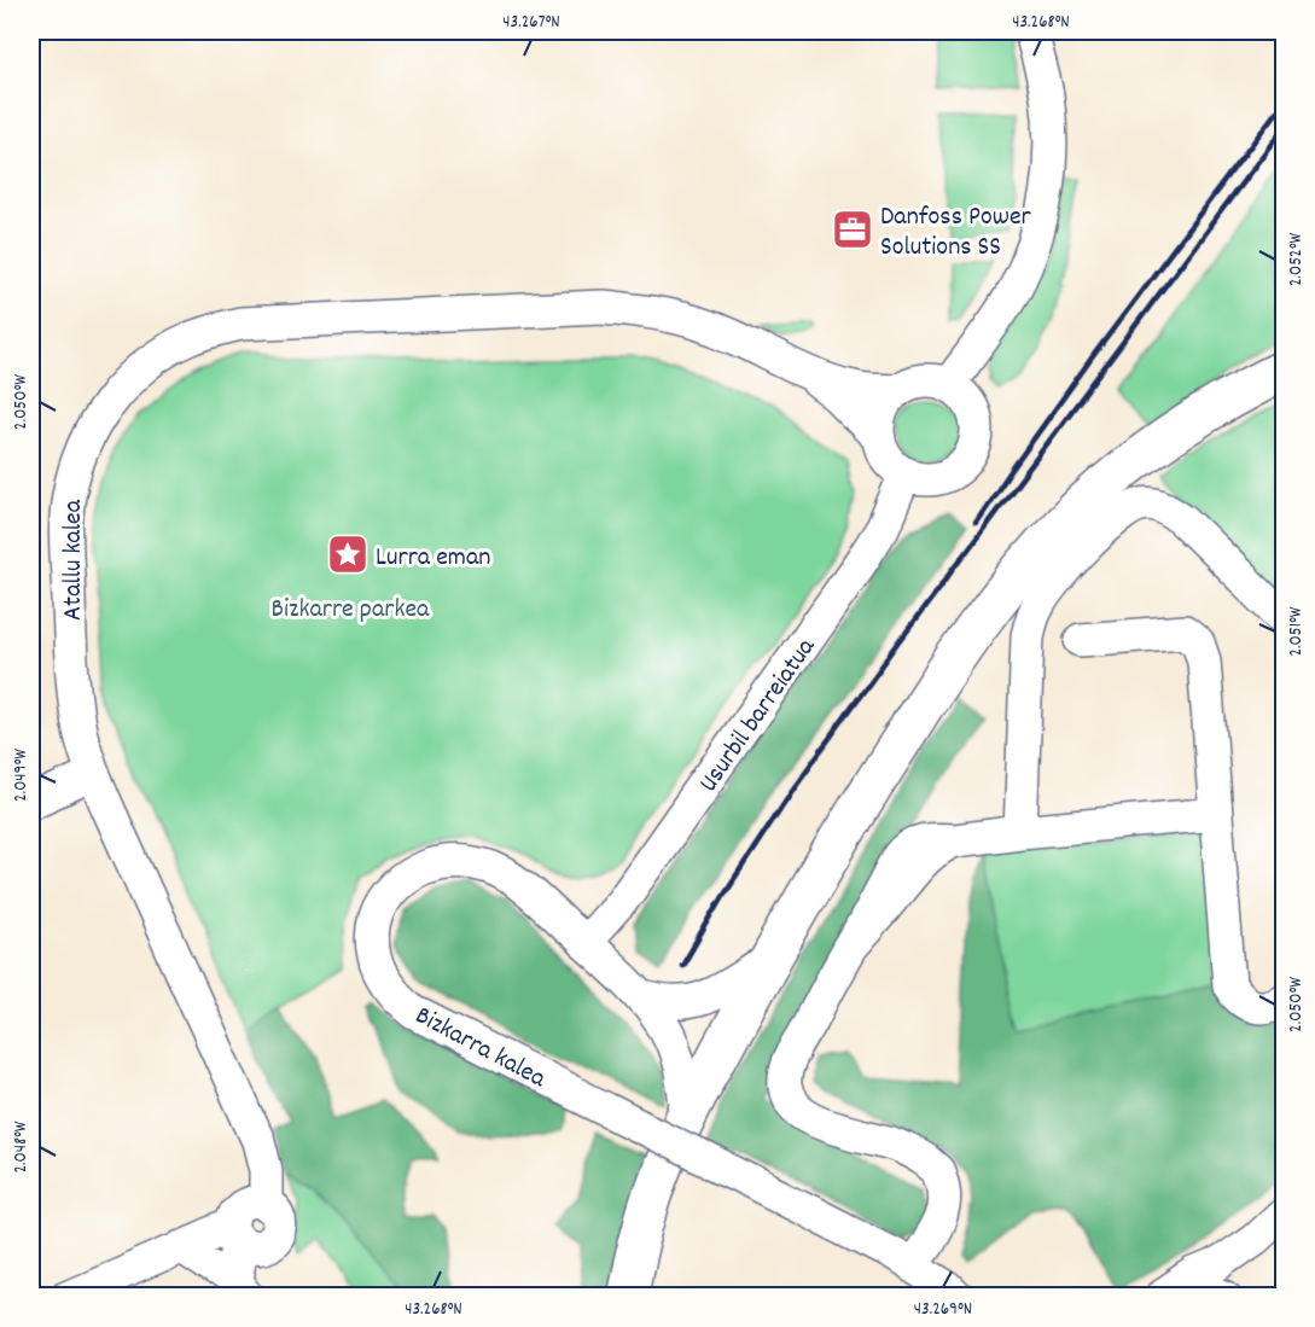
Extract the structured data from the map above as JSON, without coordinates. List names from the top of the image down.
{
  "streets": {
    "street": ["Atallu kalea", "Usurbil barreiatua", "Bizkarra kalea"]
  },
  "crossings": [
    ["Atallu kalea", "Usurbil barreiatua"],
    ["Usurbil barreiatua", "Bizkarra kalea"]
  ],
  "parks": ["Bizkarre parkea"],
  "places": {
    "office": ["Danfoss Power Solutions SS"],
    "place": ["Lurra eman"]
  },
  "coordinates": [
    "43.267°N",
    "43.268°N",
    "2.052°W",
    "2.050°W",
    "2.051°W",
    "2.049°W",
    "2.048°W",
    "43.269°N"
  ]
}
